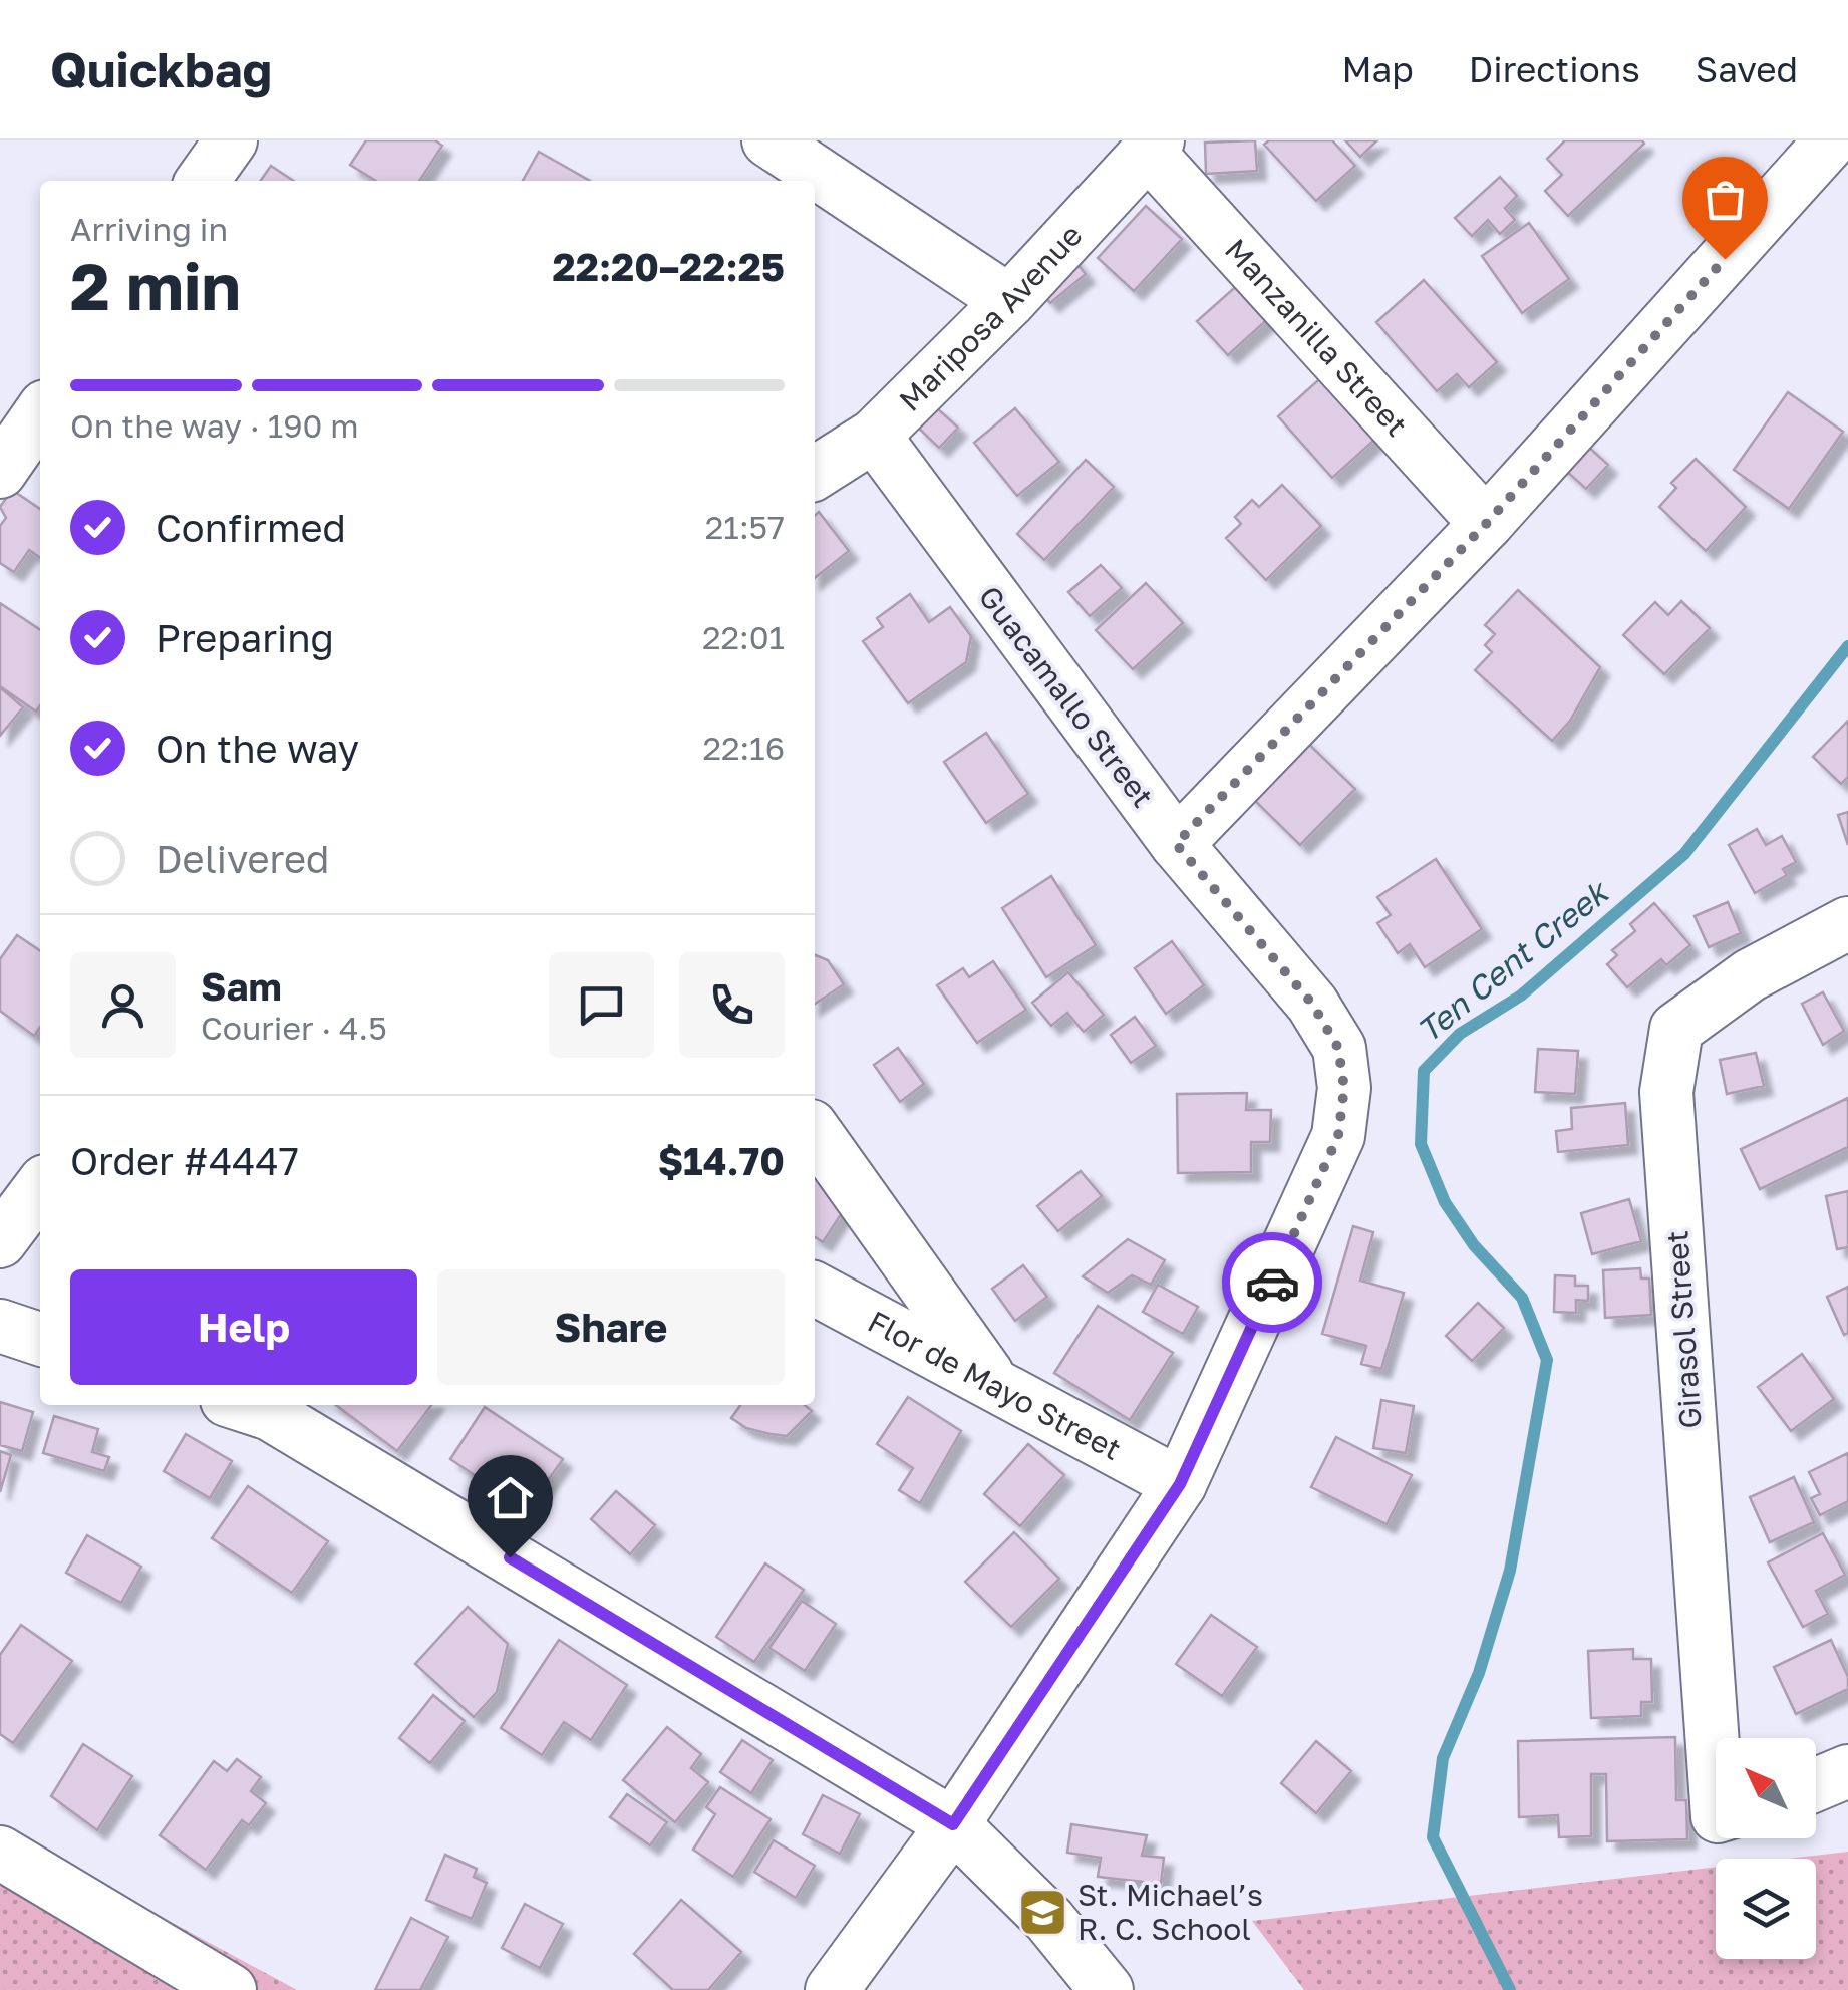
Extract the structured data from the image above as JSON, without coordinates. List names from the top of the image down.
{
  "streets": {
    "street": [
      "Mariposa Avenue",
      "Manzanilla Street",
      "Guacamallo Street",
      "Girasol Street",
      "Flor de Mayo Street"
    ]
  },
  "crossings": [
    ["Mariposa Avenue", "Manzanilla Street"],
    ["Mariposa Avenue", "Guacamallo Street"],
    ["Guacamallo Street", "Flor de Mayo Street"]
  ],
  "water": ["Ten Cent Creek"],
  "places": {
    "school or university": ["St. Michael’s R. C. School"]
  },
  "north": "top left",
  "page": {
    "header": "Quickbag",
    "nav": ["Map", "Directions", "Saved"],
    "heading": ["2 min", "Arriving in", "22:20–22:25"],
    "panel": [
      "Sam",
      "Courier · 4.5",
      "Order #4447",
      "$14.70"
    ],
    "bar": "On the way · 190 m",
    "list": [
      ["Confirmed", "21:57"],
      ["Preparing", "22:01"],
      ["On the way", "22:16"],
      "Delivered"
    ],
    "buttons": ["Help", "Share"]
  }
}
